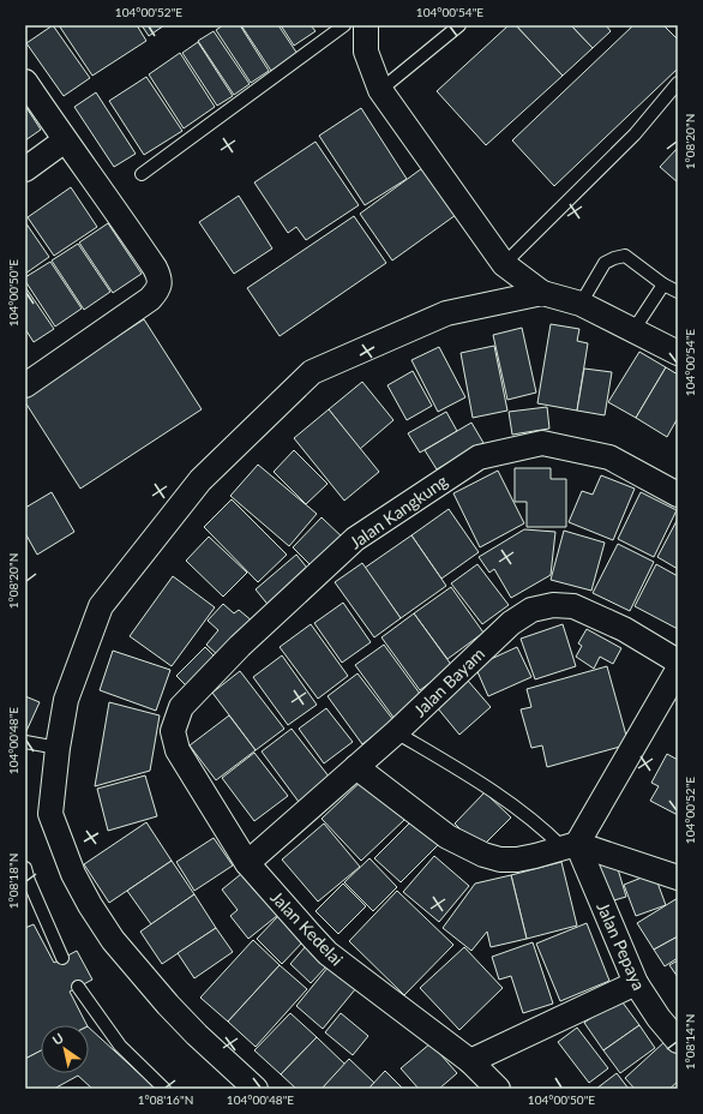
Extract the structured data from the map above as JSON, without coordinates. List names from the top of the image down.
{
  "streets": {
    "street": [
      "Jalan Kangkung",
      "Jalan Bayam",
      "Jalan Kedelai",
      "Jalan Pepaya"
    ]
  },
  "crossings": [
    ["Jalan Kangkung", "Jalan Kedelai"],
    ["Jalan Bayam", "Jalan Kedelai"]
  ],
  "north": "top left",
  "coordinates": [
    "104°00'52\"E",
    "104°00'54\"E",
    "1°08'20\"N",
    "104°00'50\"E",
    "104°00'48\"E",
    "1°08'18\"N",
    "1°08'14\"N",
    "1°08'16\"N"
  ]
}
